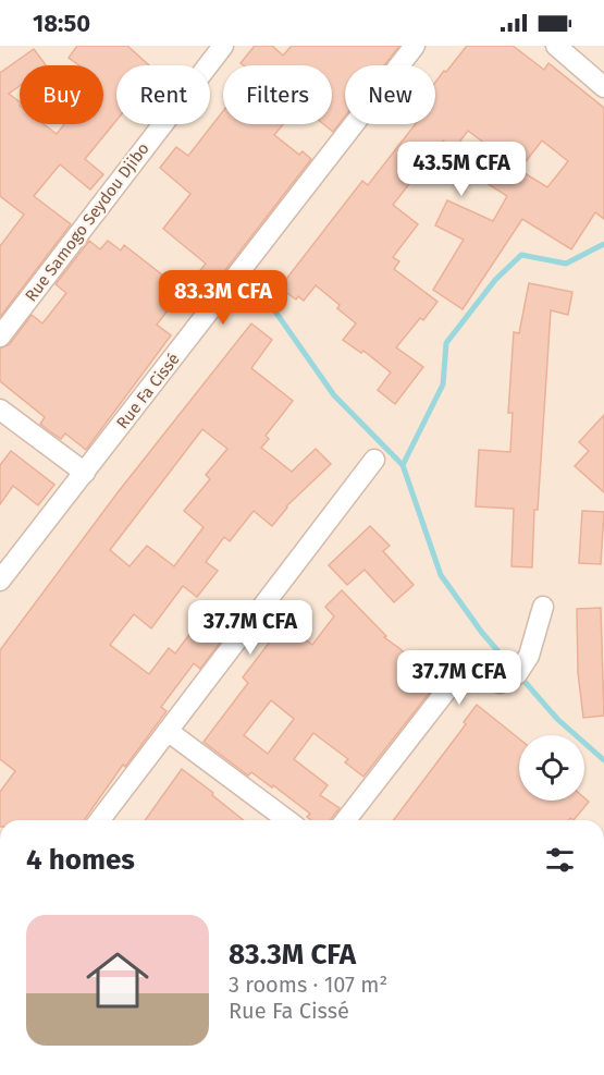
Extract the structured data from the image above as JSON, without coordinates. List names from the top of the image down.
{
  "streets": {
    "street": ["Rue Samogo Seydou Djibo", "Rue Fa Cissé"]
  },
  "page": {
    "status": "18:50",
    "chip": [
      "Buy",
      "Rent",
      "Filters",
      "New"
    ],
    "price": [
      "43.5M CFA",
      "83.3M CFA",
      "37.7M CFA",
      "37.7M CFA"
    ],
    "heading": "4 homes",
    "list": [
      {
        "name": "83.3M CFA",
        "note": "3 rooms · 107 m² · Rue Fa Cissé"
      }
    ]
  }
}
